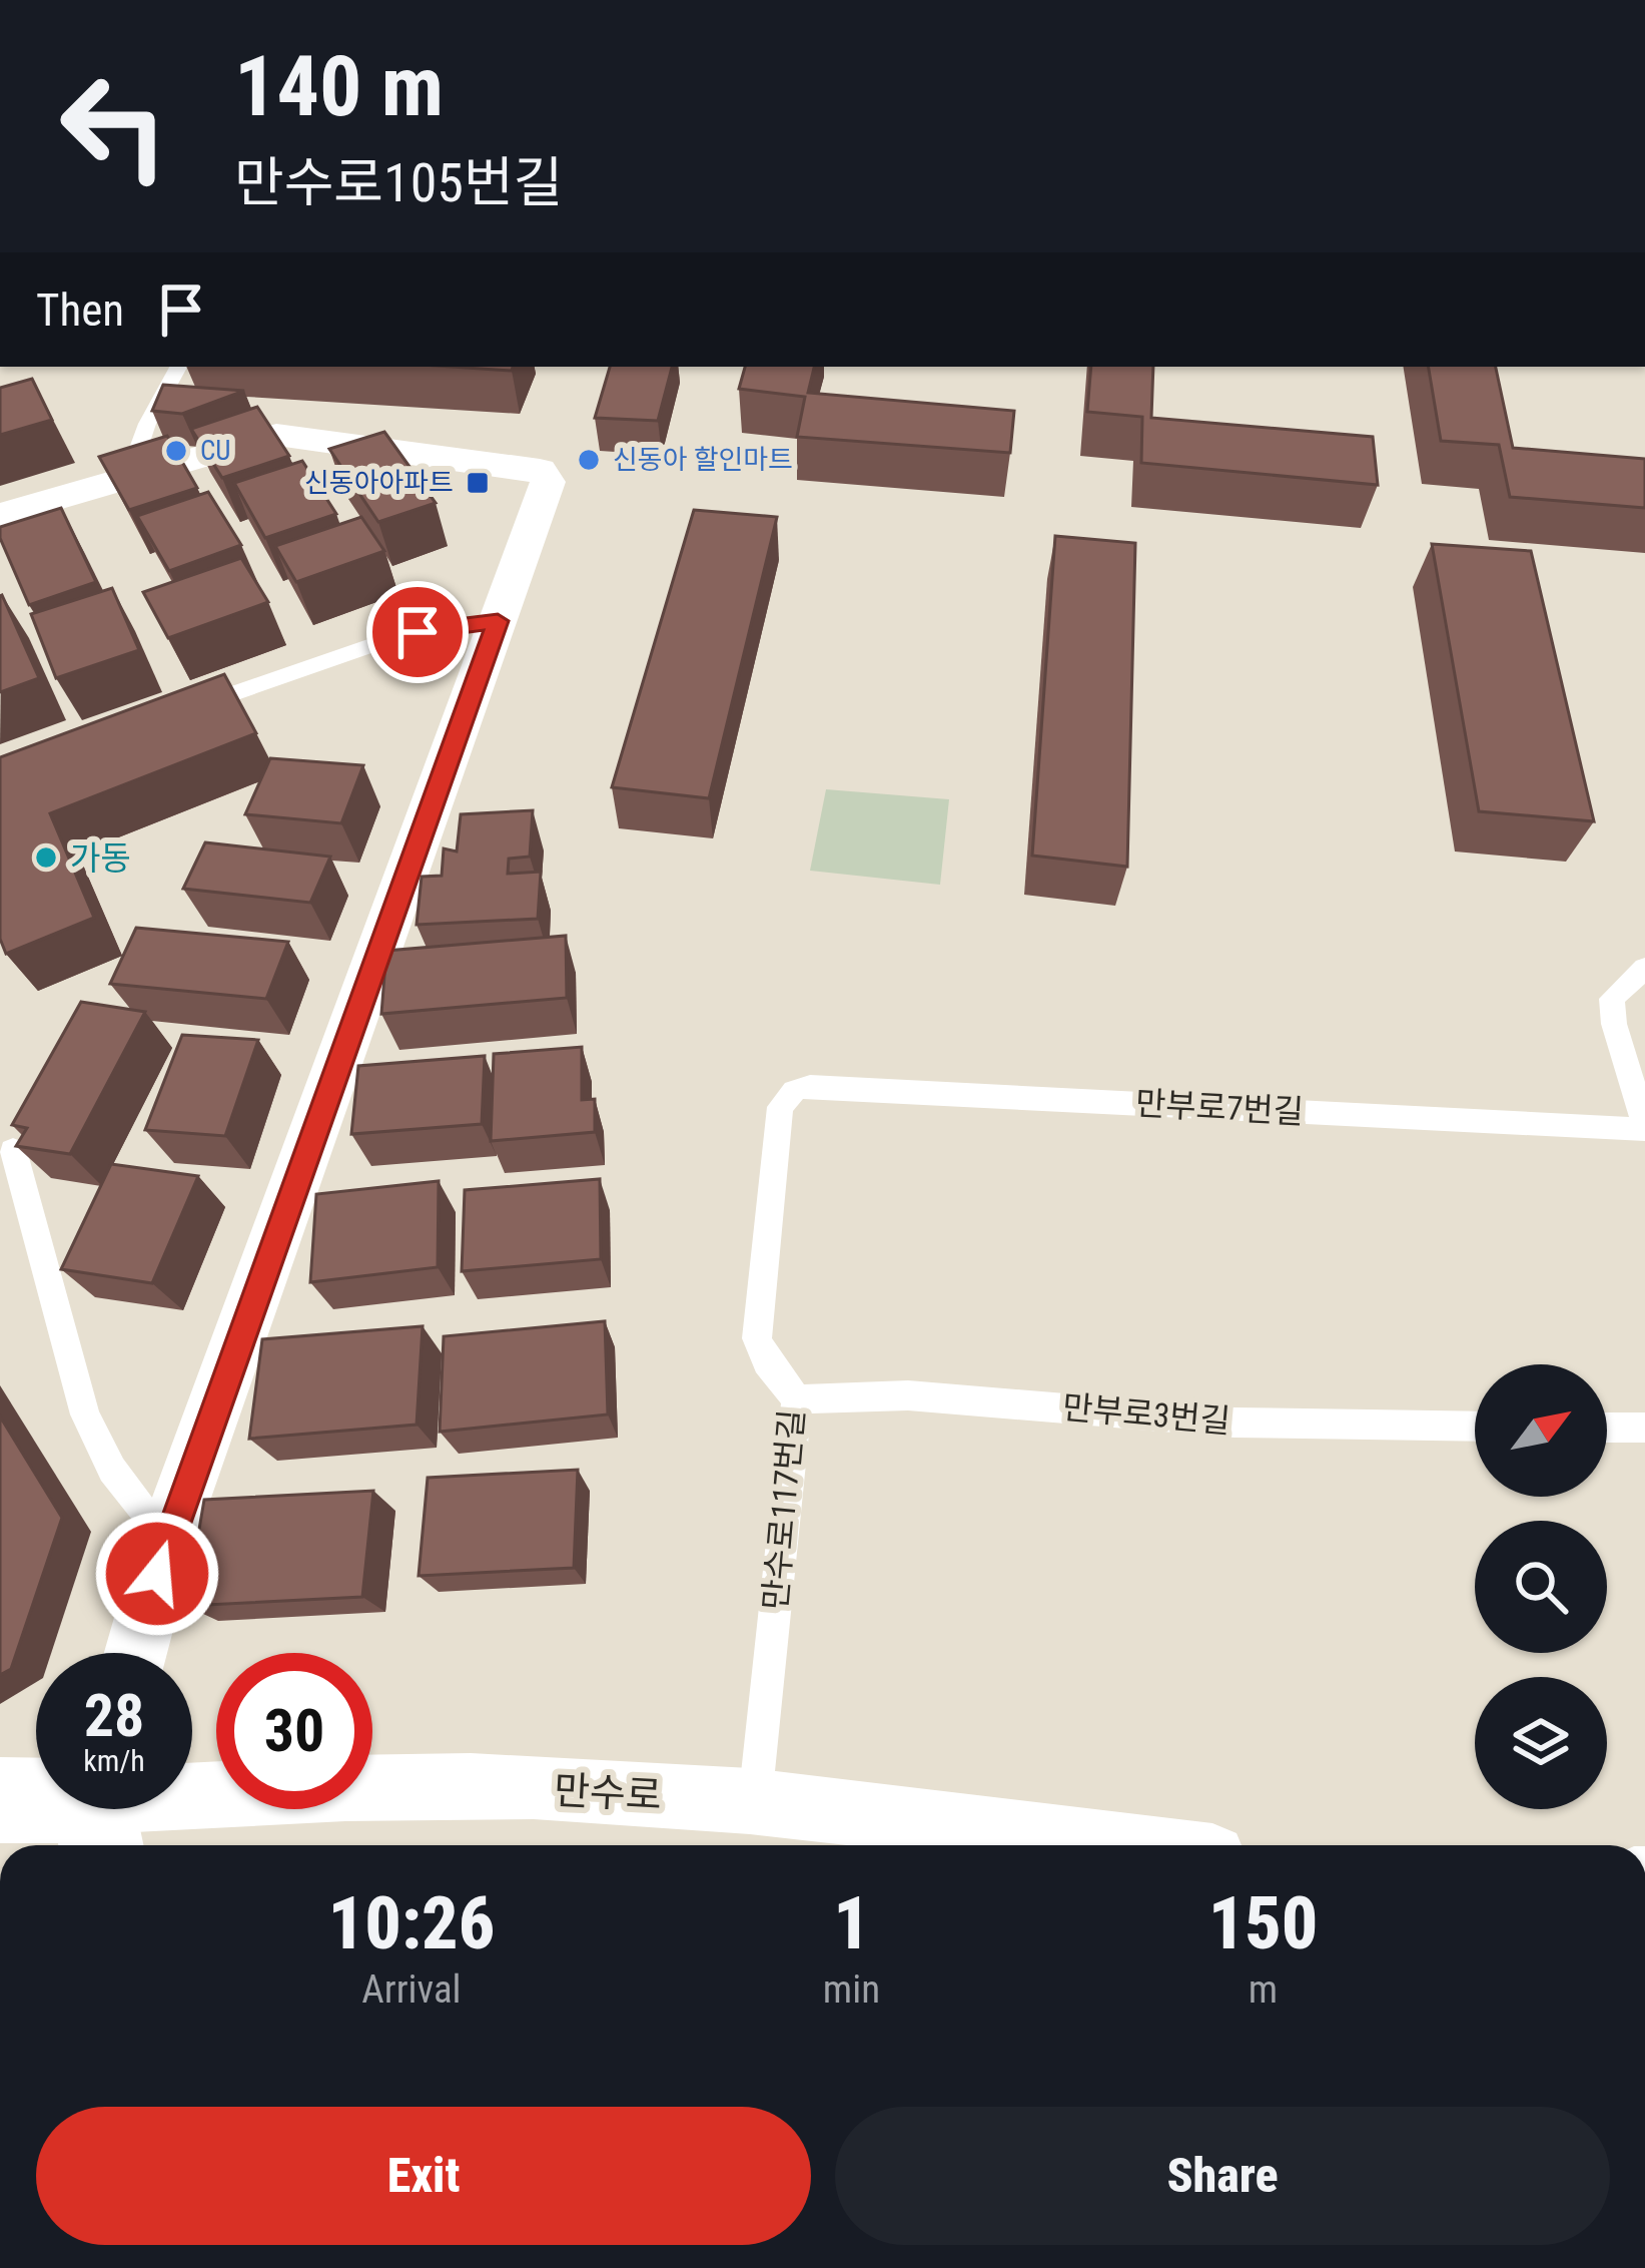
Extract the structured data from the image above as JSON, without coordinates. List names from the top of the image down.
{
  "streets": {
    "street": ["만수로"],
    "lane": ["만부로7번길", "만부로3번길", "만수로117번길"]
  },
  "crossings": [
    ["만부로7번길", "만수로117번길"],
    ["만부로3번길", "만수로117번길"],
    ["만수로117번길", "만수로"]
  ],
  "places": {
    "other": ["CU", "신동아 할인마트", "가동"],
    "transit": ["신동아아파트"]
  },
  "north": "top right",
  "page": {
    "turn": ["140 m", "만수로105번길"],
    "then": "Then",
    "speed": "28 km/h",
    "limit": "30",
    "eta": [
      "10:26",
      "Arrival",
      "1",
      "min",
      "150",
      "m"
    ],
    "buttons": ["Exit", "Share"]
  }
}
